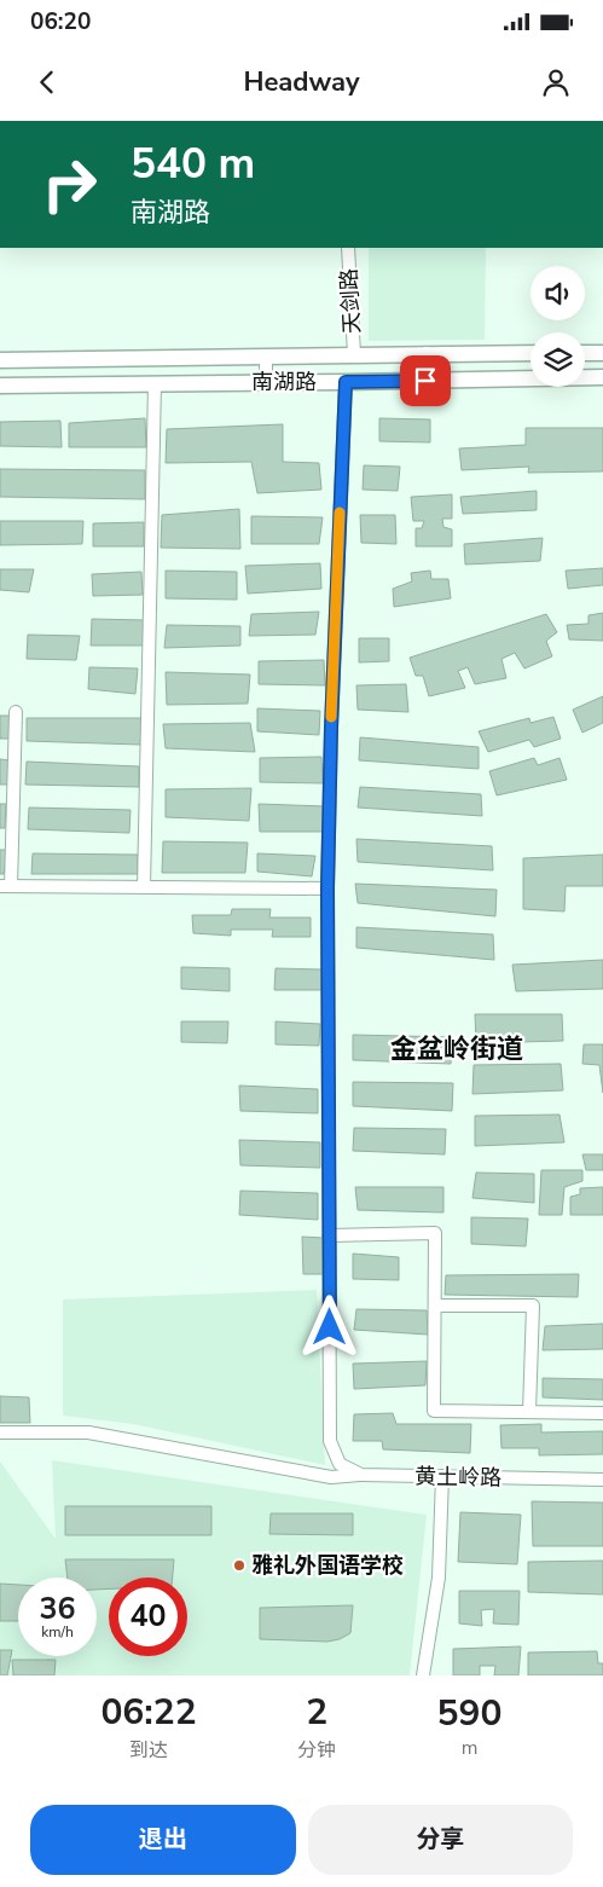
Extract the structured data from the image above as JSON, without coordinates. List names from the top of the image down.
{
  "streets": {
    "main road": ["南湖路"],
    "street": ["天剑路", "黄土岭路"]
  },
  "crossings": [
    ["天剑路", "南湖路"]
  ],
  "districts": ["金盆岭街道"],
  "places": ["雅礼外国语学校"],
  "page": {
    "status": "06:20",
    "header": "Headway",
    "turn": ["540 m", "南湖路"],
    "speed": "36 km/h",
    "limit": "40",
    "eta": [
      "06:22",
      "到达",
      "2",
      "分钟",
      "590",
      "m"
    ],
    "buttons": ["退出", "分享"]
  }
}
